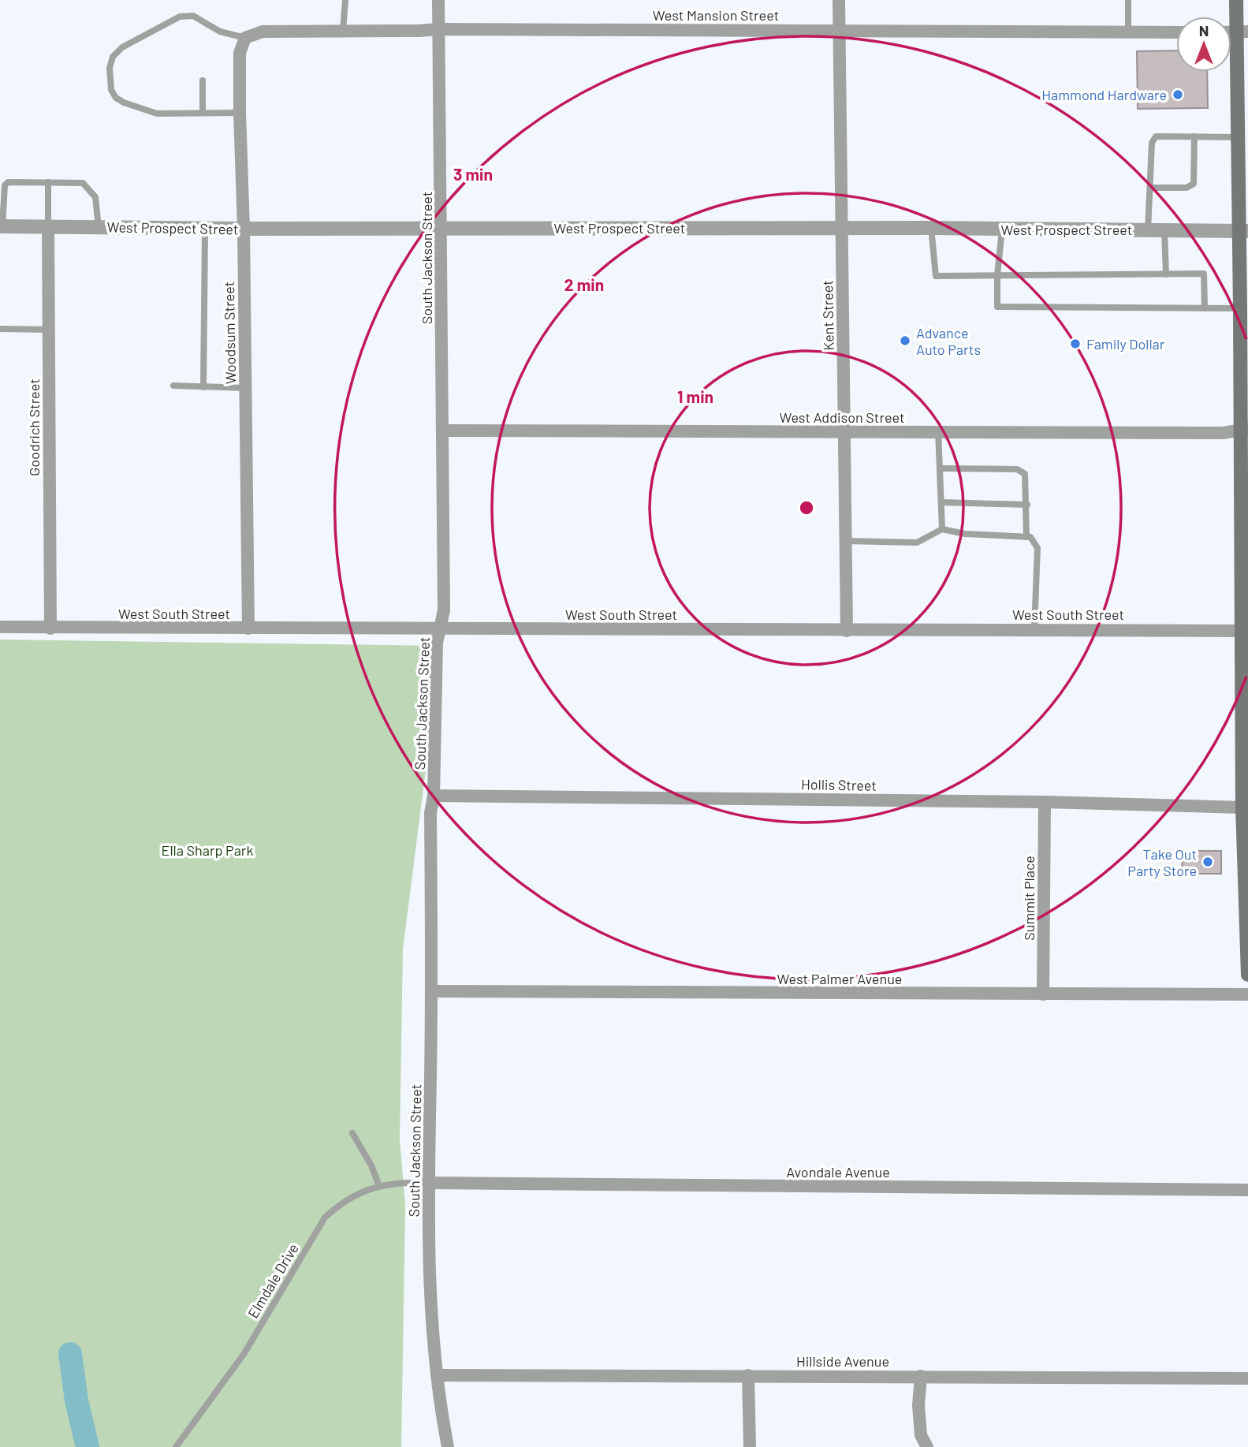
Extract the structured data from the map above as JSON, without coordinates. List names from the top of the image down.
{
  "streets": {
    "street": [
      "West Mansion Street",
      "West Prospect Street",
      "South Jackson Street",
      "Kent Street",
      "Woodsum Street",
      "West Addison Street",
      "Goodrich Street",
      "West South Street",
      "Hollis Street",
      "Summit Place",
      "West Palmer Avenue",
      "Avondale Avenue",
      "Hillside Avenue"
    ],
    "lane": ["Elmdale Drive"]
  },
  "crossings": [
    ["West Mansion Street", "South Jackson Street"],
    ["West Mansion Street", "Kent Street"],
    ["West Mansion Street", "Woodsum Street"],
    ["West Prospect Street", "South Jackson Street"],
    ["West Prospect Street", "Kent Street"],
    ["West Prospect Street", "Woodsum Street"],
    ["West Prospect Street", "Goodrich Street"],
    ["South Jackson Street", "West Addison Street"],
    ["South Jackson Street", "West South Street"],
    ["South Jackson Street", "Hollis Street"],
    ["South Jackson Street", "West Palmer Avenue"],
    ["South Jackson Street", "Avondale Avenue"],
    ["South Jackson Street", "Elmdale Drive"],
    ["South Jackson Street", "Hillside Avenue"],
    ["Kent Street", "West Addison Street"],
    ["Kent Street", "West South Street"],
    ["Woodsum Street", "West South Street"],
    ["Goodrich Street", "West South Street"],
    ["Hollis Street", "Summit Place"],
    ["Summit Place", "West Palmer Avenue"],
    ["Avondale Avenue", "Elmdale Drive"]
  ],
  "parks": ["Ella Sharp Park"],
  "places": [
    "Hammond Hardware",
    "Advance Auto Parts",
    "Family Dollar",
    "Take Out Party Store"
  ],
  "north": "top",
  "rings": ["3 min", "2 min", "1 min"]
}
